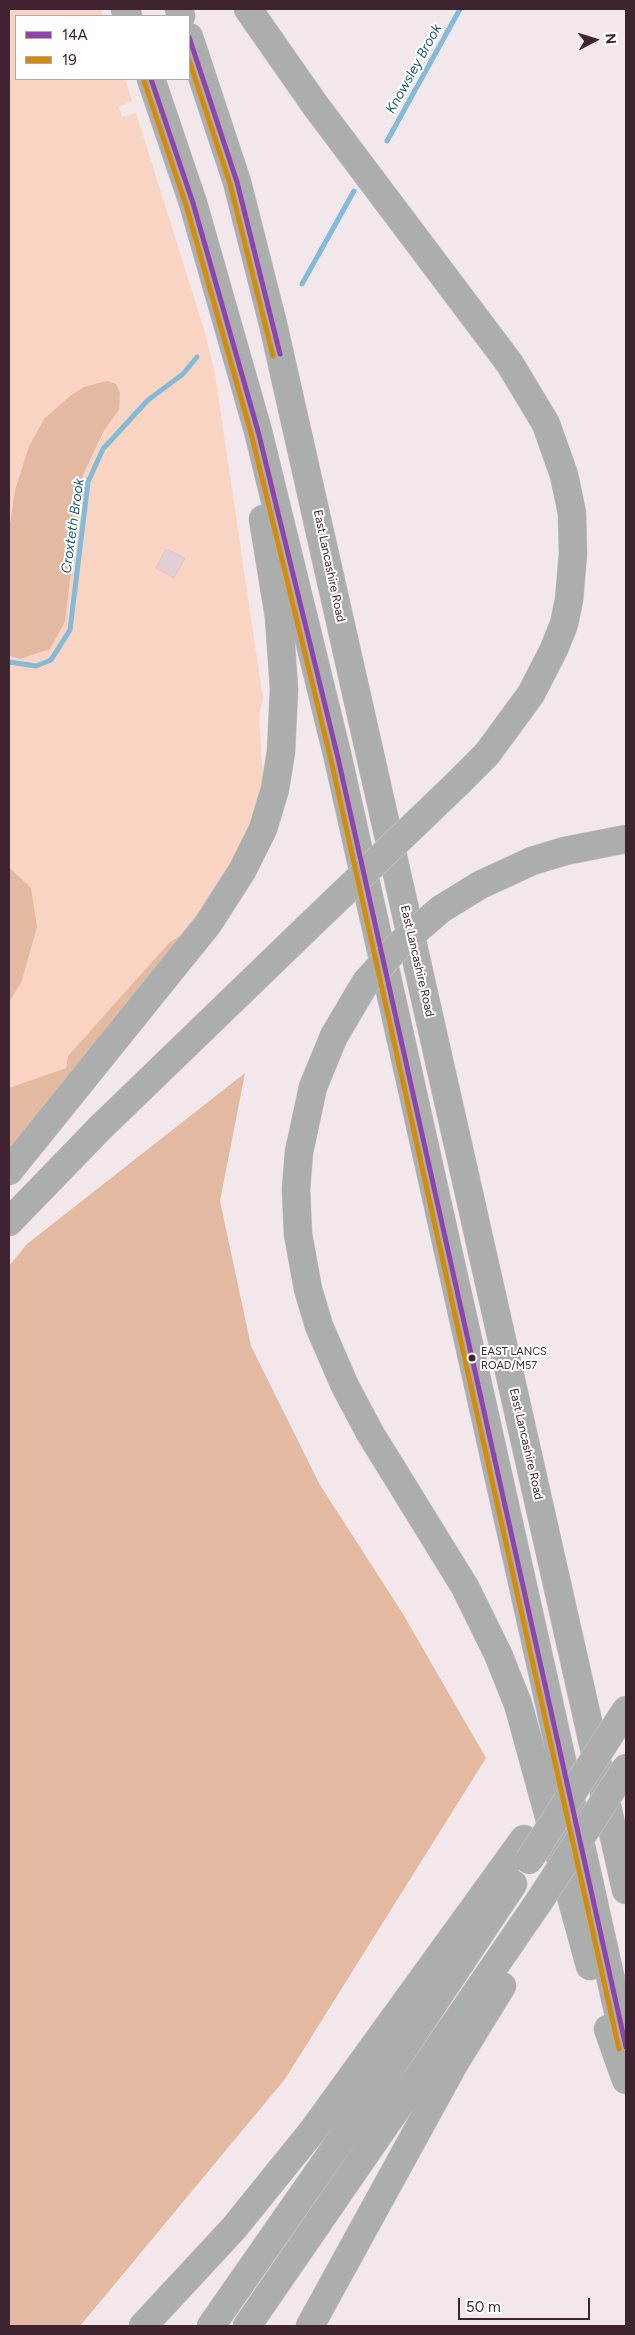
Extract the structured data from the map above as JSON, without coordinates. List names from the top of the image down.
{
  "streets": {
    "highway": ["East Lancashire Road"]
  },
  "water": ["Knowsley Brook", "Croxteth Brook"],
  "places": ["EAST LANCS ROAD/M57"],
  "lines": ["transit line 14A", "transit line 19"],
  "legend": ["14A", "19"],
  "scale_bar": "50 m",
  "north": "right"
}
